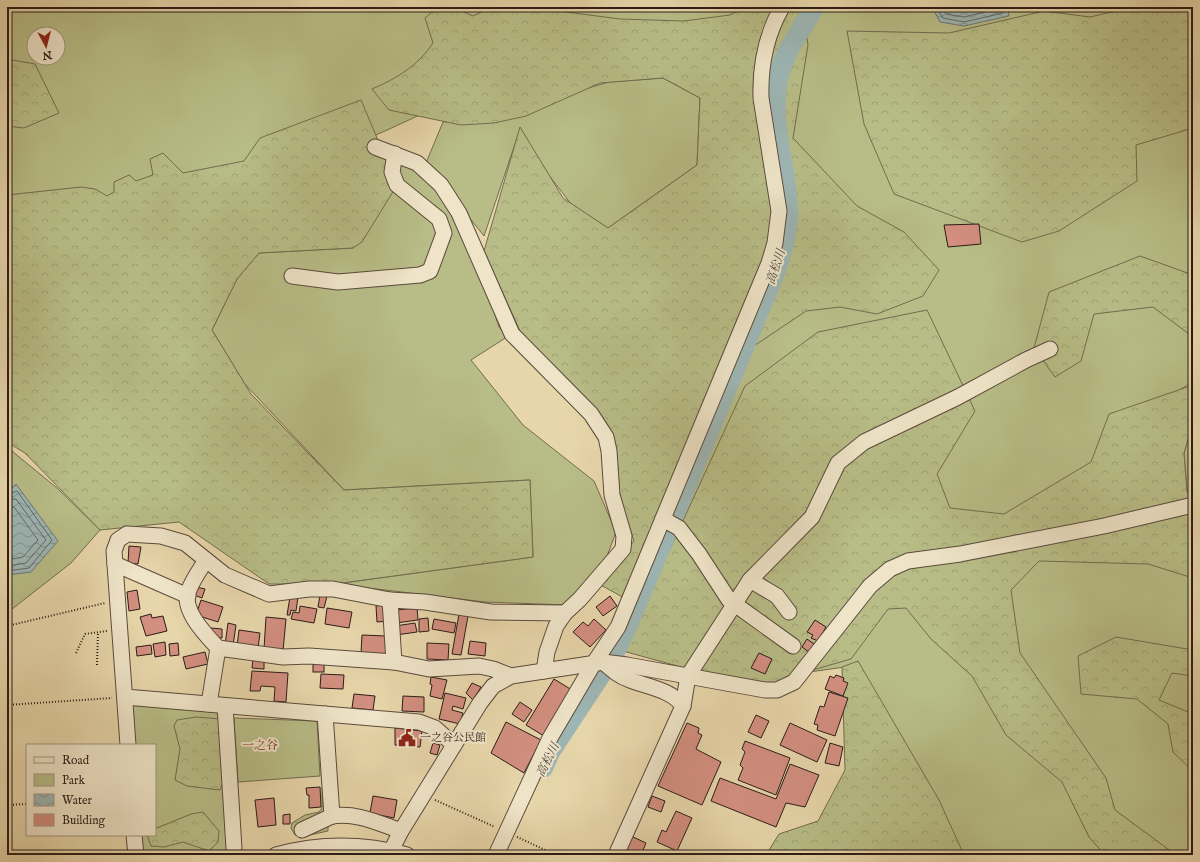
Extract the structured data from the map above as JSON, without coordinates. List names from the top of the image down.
{
  "districts": ["一之谷"],
  "water": ["高松川"],
  "places": {
    "public building": ["一之谷公民館"]
  },
  "legend": [
    "Road",
    "Park",
    "Water",
    "Building"
  ],
  "north": "bottom"
}
